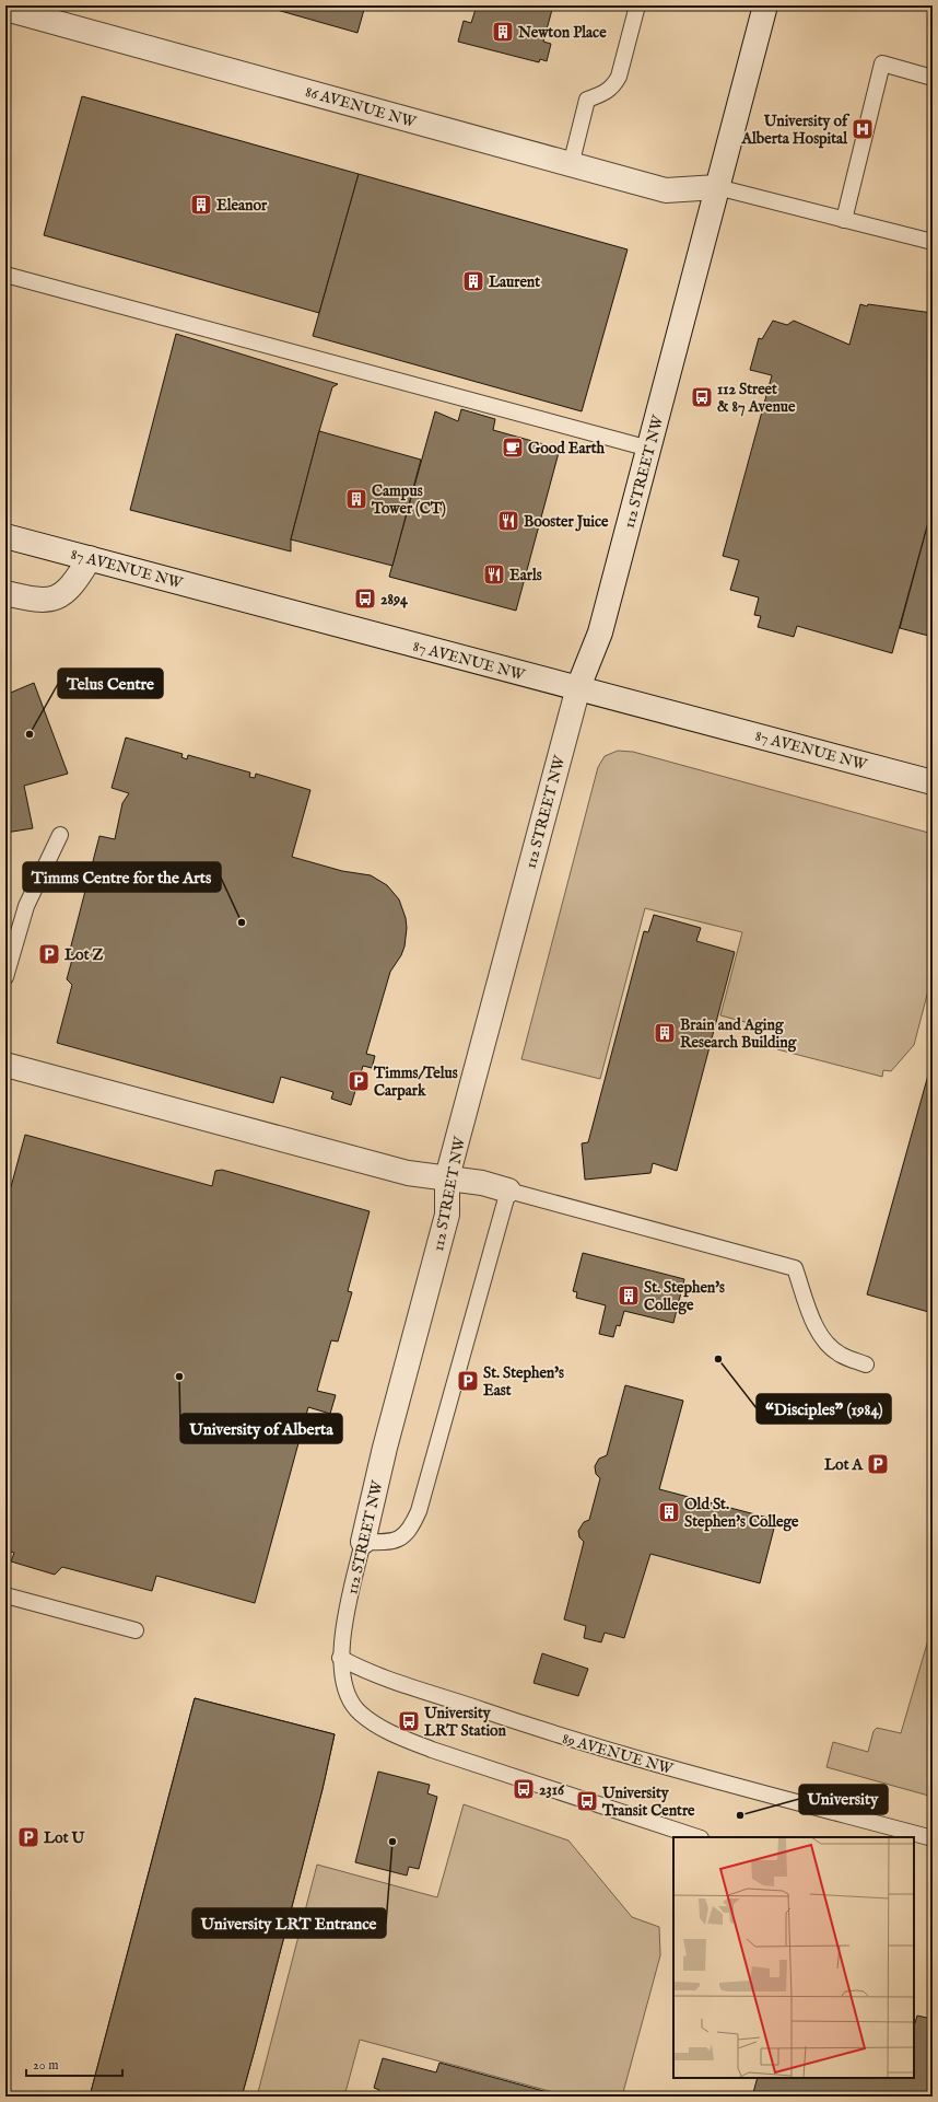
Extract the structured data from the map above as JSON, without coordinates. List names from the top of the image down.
{
  "streets": {
    "street": ["86 AVENUE NW", "112 STREET NW", "87 AVENUE NW"],
    "lane": ["89 AVENUE NW"]
  },
  "crossings": [
    ["86 AVENUE NW", "112 STREET NW"],
    ["112 STREET NW", "87 AVENUE NW"],
    ["112 STREET NW", "89 AVENUE NW"]
  ],
  "places": {
    "building": [
      "Newton Place",
      "Eleanor",
      "Laurent",
      "Campus Tower (CT)",
      "Brain and Aging Research Building",
      "St. Stephen's College",
      "Old St. Stephen's College"
    ],
    "hospital": ["University of Alberta Hospital"],
    "bus stop": [
      "112 Street & 87 Avenue",
      "2894",
      "University LRT Station",
      "2316",
      "University Transit Centre"
    ],
    "cafe": ["Good Earth"],
    "restaurant": ["Booster Juice", "Earls"],
    "other": [
      "Telus Centre",
      "Timms Centre for the Arts",
      "“Disciples” (1984)",
      "University of Alberta",
      "University",
      "University LRT Entrance"
    ],
    "parking": [
      "Lot Z",
      "Timms/Telus Carpark",
      "St. Stephen's East",
      "Lot A",
      "Lot U"
    ]
  },
  "scale_bar": "20 m"
}
